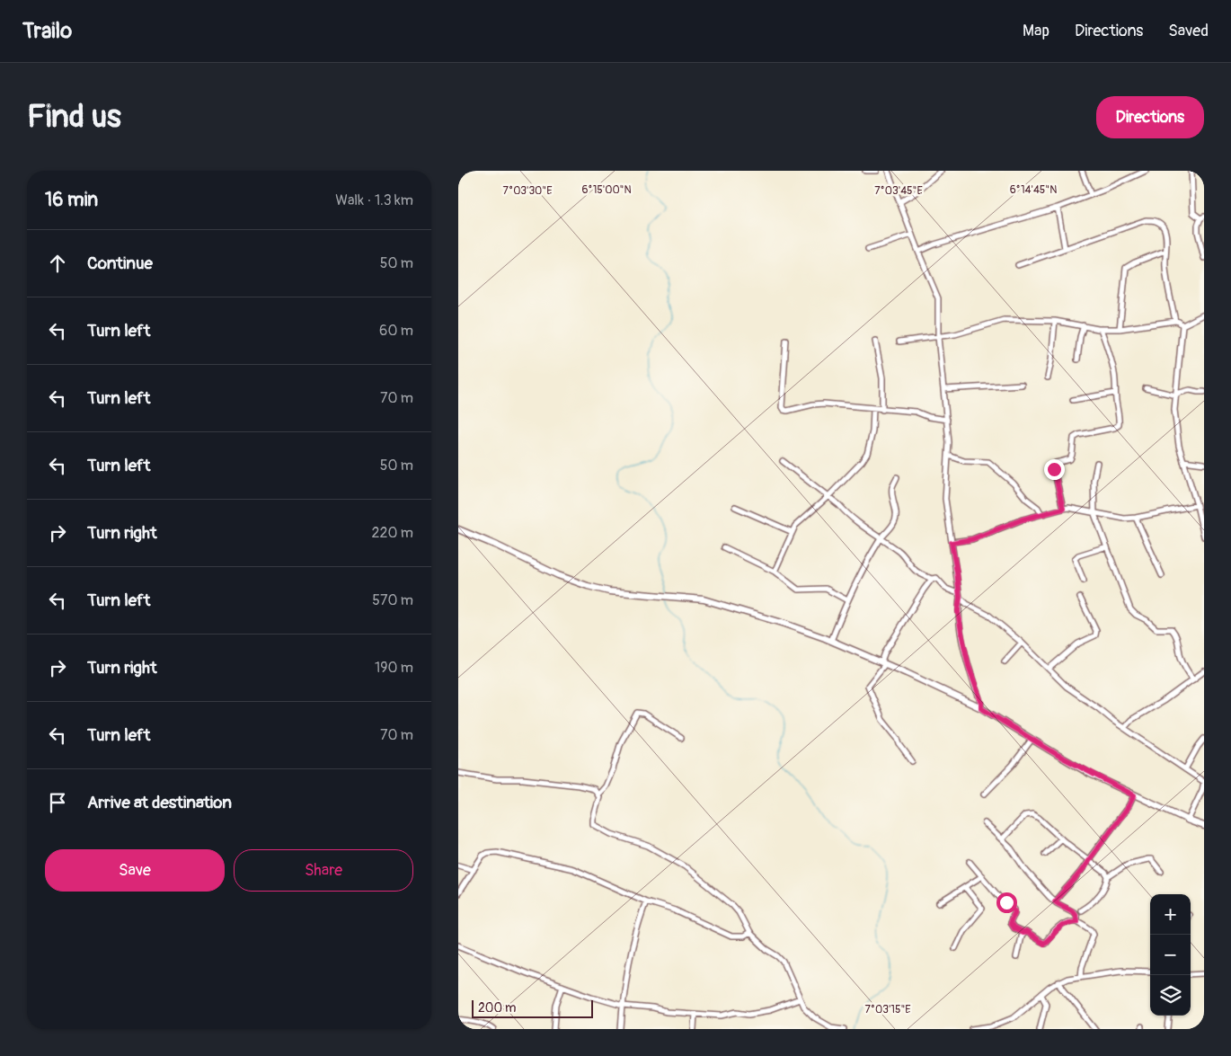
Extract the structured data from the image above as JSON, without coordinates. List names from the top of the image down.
{
  "scale_bar": "200 m",
  "page": {
    "header": "Trailo",
    "nav": ["Map", "Directions", "Saved"],
    "buttons": [
      "Directions",
      ["Save", "Share"]
    ],
    "title": "Find us",
    "heading": ["16 min", "Walk · 1.3 km"],
    "list": [
      ["Continue", "50 m"],
      ["Turn left", "60 m"],
      ["Turn left", "70 m"],
      ["Turn left", "50 m"],
      ["Turn right", "220 m"],
      ["Turn left", "570 m"],
      ["Turn right", "190 m"],
      ["Turn left", "70 m"],
      "Arrive at destination"
    ],
    "map_buttons": ["+", "−"],
    "scale": "200 m"
  },
  "coordinates": [
    "6°15'00\"N",
    "6°14'45\"N",
    "7°03'30\"E",
    "7°03'45\"E",
    "7°03'15\"E"
  ]
}
